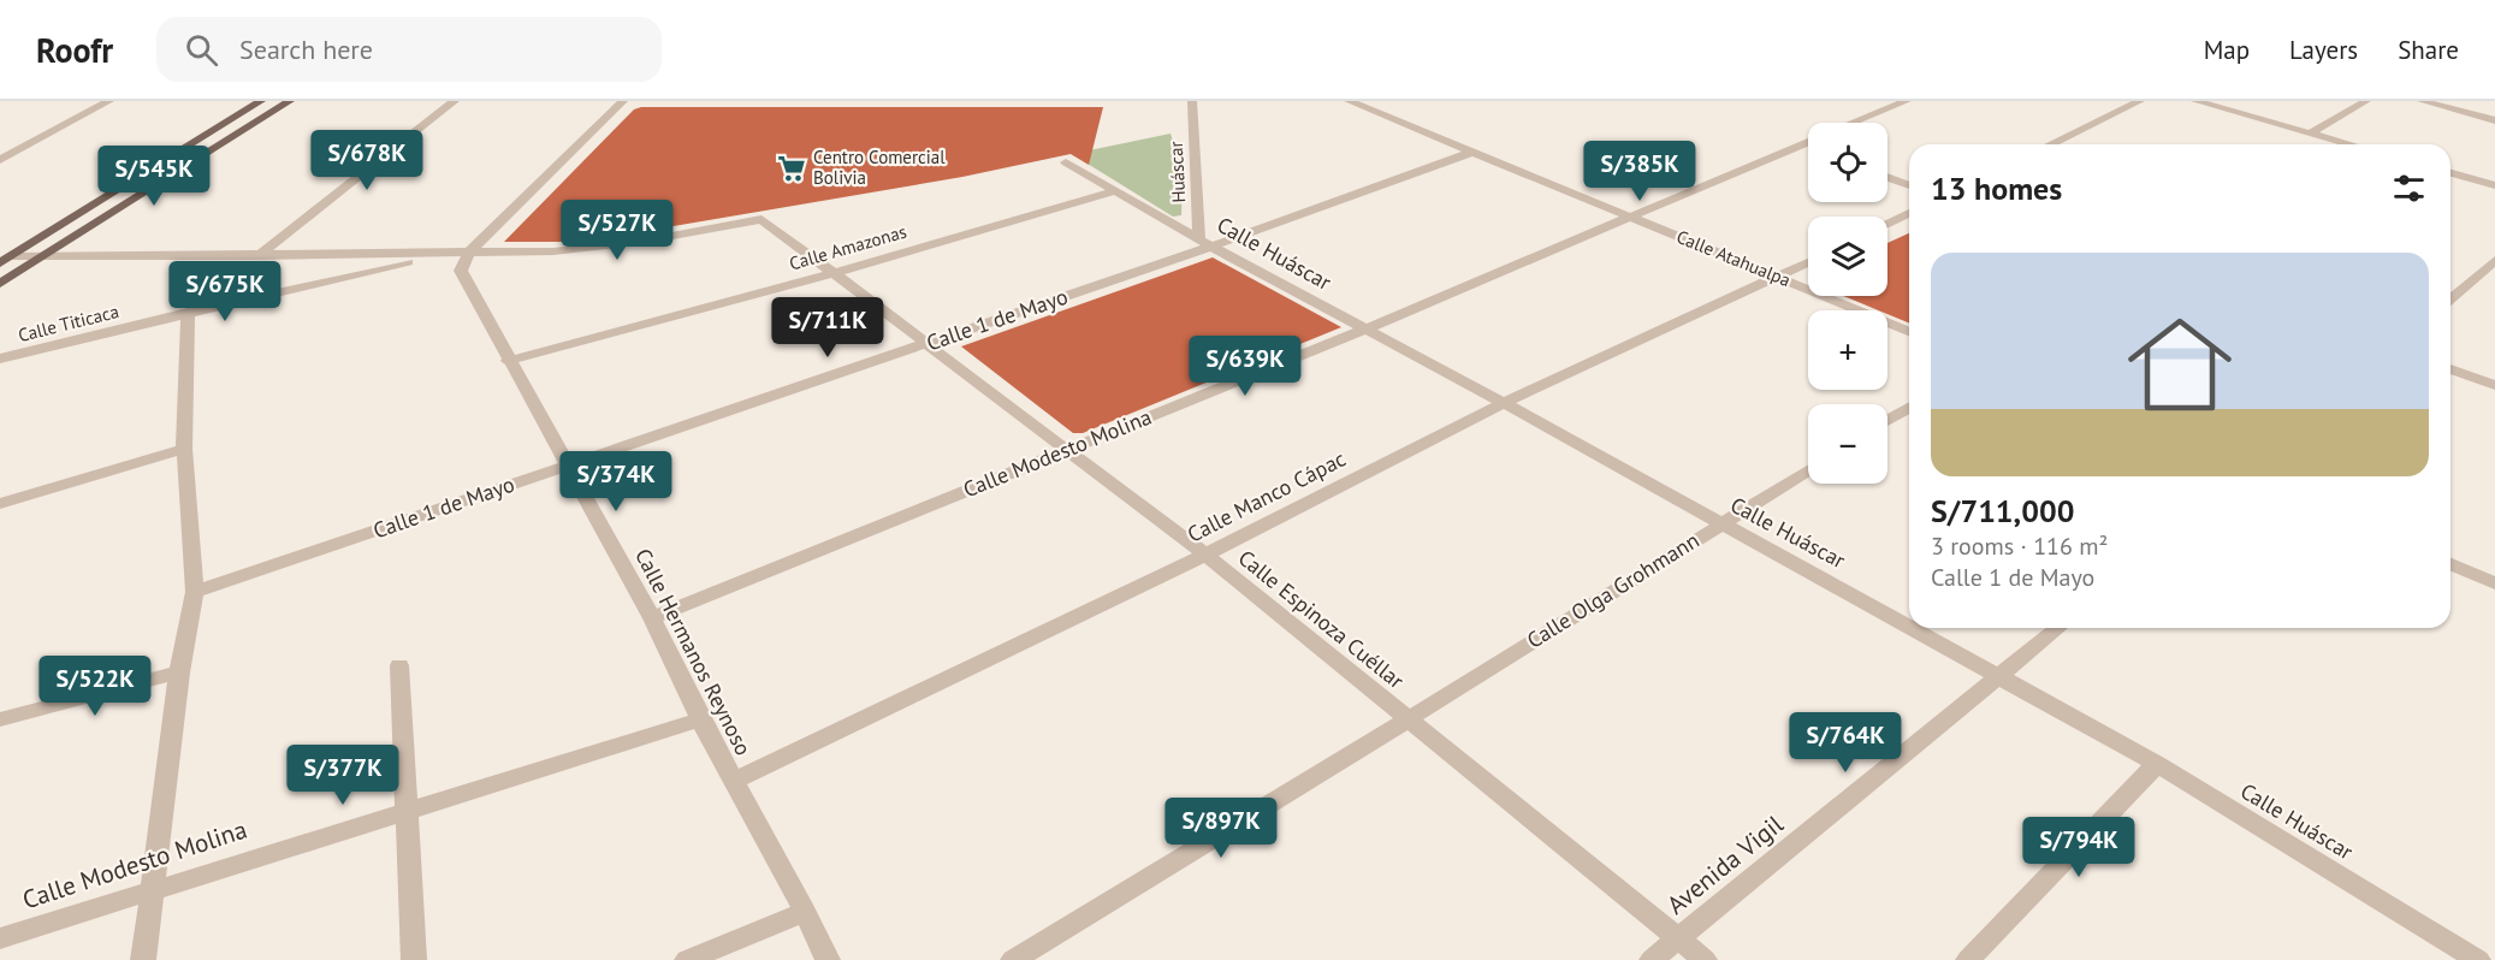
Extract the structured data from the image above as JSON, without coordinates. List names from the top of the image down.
{
  "streets": {
    "street": [
      "Huáscar",
      "Calle Amazonas",
      "Calle Huáscar",
      "Calle Atahualpa",
      "Calle 1 de Mayo",
      "Calle Titicaca",
      "Calle Modesto Molina",
      "Calle Manco Cápac",
      "Calle Olga Grohmann",
      "Calle Espinoza Cuéllar",
      "Calle Hermanos Reynoso",
      "Avenida Vigil"
    ]
  },
  "crossings": [
    ["Huáscar", "Calle Huáscar"],
    ["Huáscar", "Calle 1 de Mayo"],
    ["Calle Amazonas", "Calle Huáscar"],
    ["Calle Amazonas", "Calle Espinoza Cuéllar"],
    ["Calle Amazonas", "Calle Hermanos Reynoso"],
    ["Calle Huáscar", "Calle 1 de Mayo"],
    ["Calle Huáscar", "Calle Modesto Molina"],
    ["Calle Huáscar", "Calle Manco Cápac"],
    ["Calle Huáscar", "Calle Olga Grohmann"],
    ["Calle Huáscar", "Avenida Vigil"],
    ["Calle Atahualpa", "Calle 1 de Mayo"],
    ["Calle Atahualpa", "Calle Modesto Molina"],
    ["Calle Atahualpa", "Calle Manco Cápac"],
    ["Calle 1 de Mayo", "Calle Espinoza Cuéllar"],
    ["Calle 1 de Mayo", "Calle Hermanos Reynoso"],
    ["Calle Modesto Molina", "Calle Espinoza Cuéllar"],
    ["Calle Modesto Molina", "Calle Hermanos Reynoso"],
    ["Calle Manco Cápac", "Calle Espinoza Cuéllar"],
    ["Calle Manco Cápac", "Calle Hermanos Reynoso"],
    ["Calle Olga Grohmann", "Calle Espinoza Cuéllar"],
    ["Calle Espinoza Cuéllar", "Calle Hermanos Reynoso"],
    ["Calle Espinoza Cuéllar", "Avenida Vigil"]
  ],
  "places": {
    "supermarket": ["Centro Comercial Bolivia"]
  },
  "page": {
    "header": "Roofr",
    "search": "Search here",
    "nav": ["Map", "Layers", "Share"],
    "map_buttons": ["+", "−"],
    "price": [
      "S/678K",
      "S/385K",
      "S/545K",
      "S/527K",
      "S/675K",
      "S/711K",
      "S/639K",
      "S/374K",
      "S/522K",
      "S/764K",
      "S/377K",
      "S/897K",
      "S/794K"
    ],
    "heading": "13 homes",
    "list": [
      {
        "name": "S/711,000",
        "note": "3 rooms · 116 m² · Calle 1 de Mayo"
      }
    ]
  }
}
